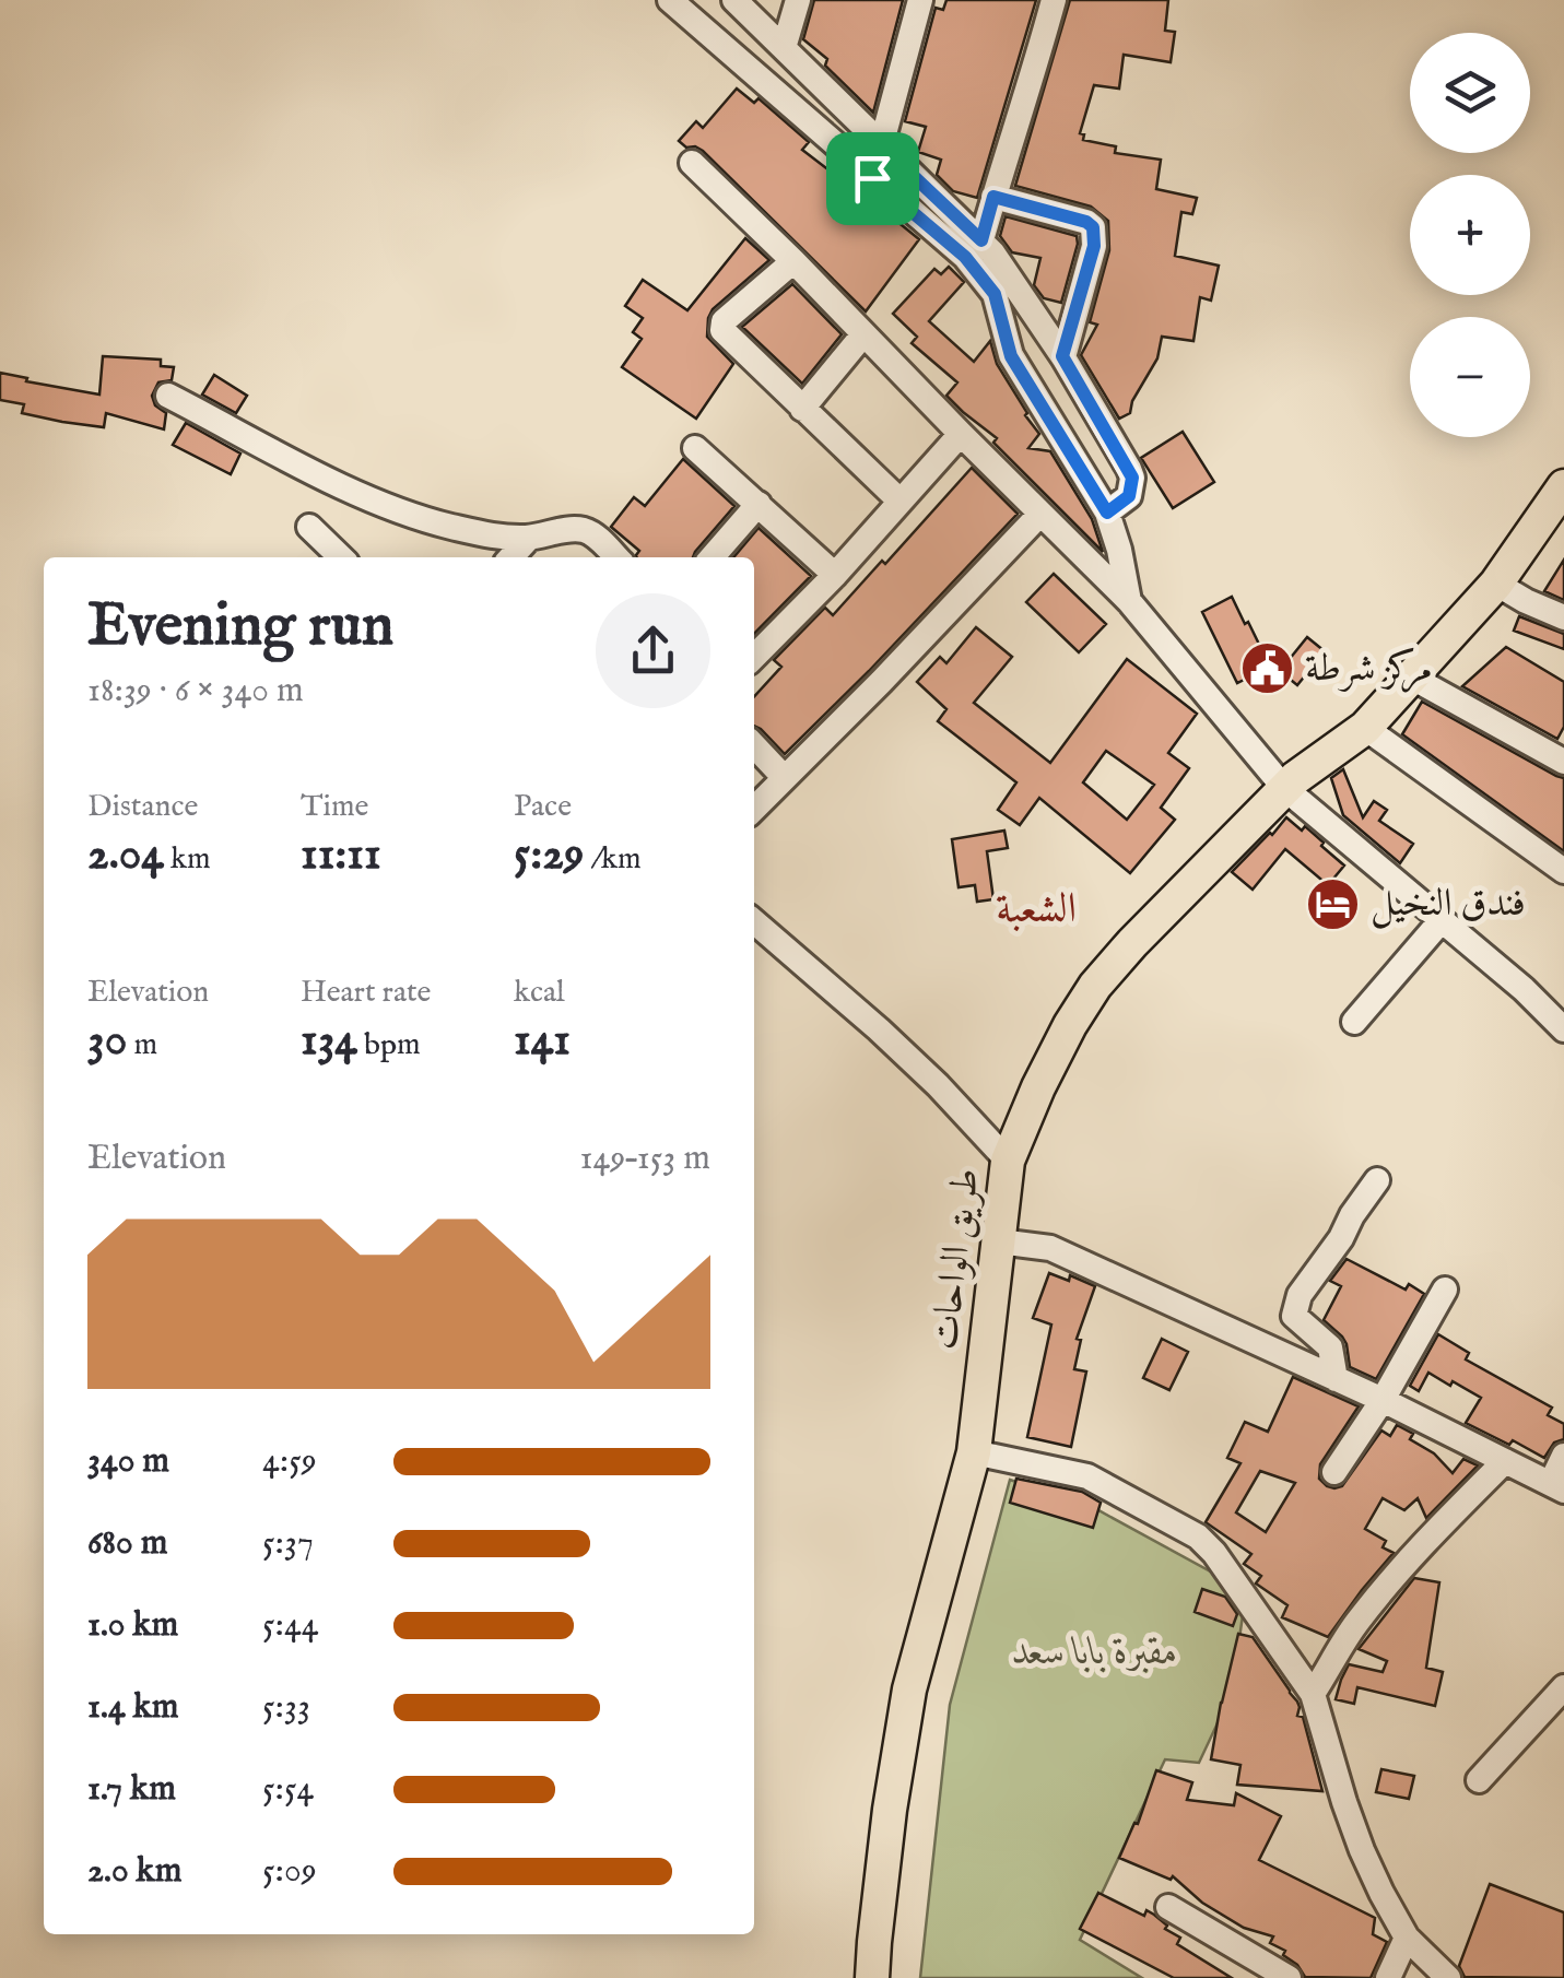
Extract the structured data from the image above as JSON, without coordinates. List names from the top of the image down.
{
  "streets": {
    "main road": ["طريق الواحات"]
  },
  "districts": ["الشعبة"],
  "parks": ["مقبرة بابا سعد"],
  "places": {
    "public building": ["مركز شرطة"],
    "hotel": ["فندق النخيل"]
  },
  "page": {
    "map_buttons": ["+", "−"],
    "heading": ["Evening run", "18:39 · 6 × 340 m"],
    "stats": [
      ["Distance", "2.04 km"],
      ["Time", "11:11"],
      ["Pace", "5:29 /km"],
      ["Elevation", "30 m"],
      ["Heart rate", "134 bpm"],
      ["kcal", "141"]
    ],
    "chart": ["Elevation", "149–153 m"],
    "list": [
      {
        "name": "340 m",
        "note": "4:59"
      },
      {
        "name": "680 m",
        "note": "5:37"
      },
      {
        "name": "1.0 km",
        "note": "5:44"
      },
      {
        "name": "1.4 km",
        "note": "5:33"
      },
      {
        "name": "1.7 km",
        "note": "5:54"
      },
      {
        "name": "2.0 km",
        "note": "5:09"
      }
    ]
  }
}
